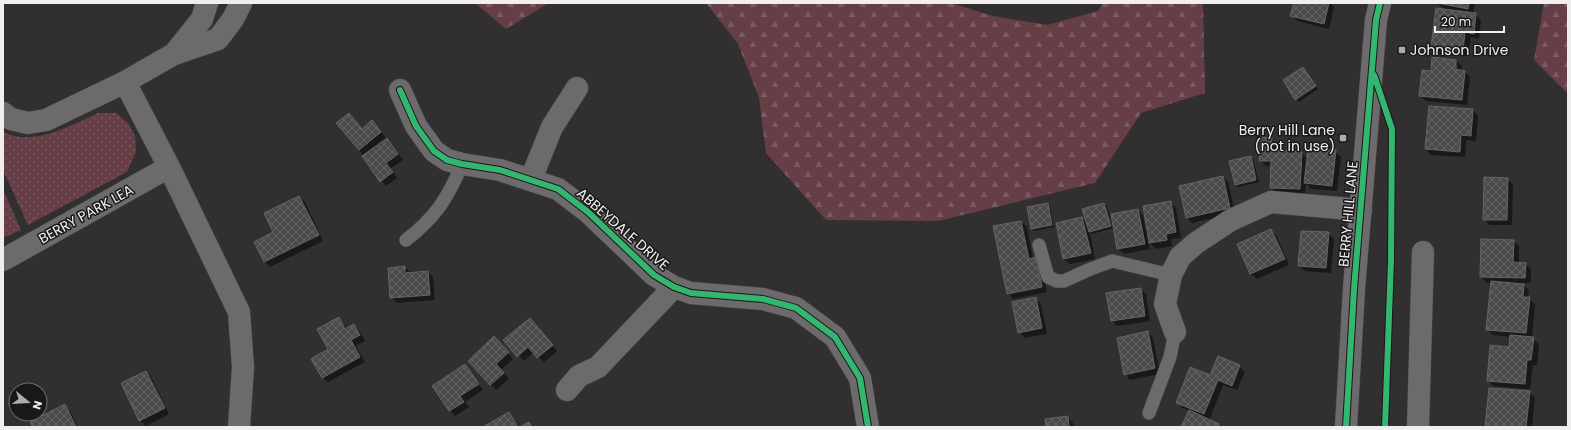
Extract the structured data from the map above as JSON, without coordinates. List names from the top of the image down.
{
  "streets": {
    "street": ["BERRY PARK LEA", "BERRY HILL LANE", "ABBEYDALE DRIVE"]
  },
  "places": {
    "transit": ["Johnson Drive", "Berry Hill Lane (not in use)"]
  },
  "scale_bar": "20 m",
  "north": "right"
}
